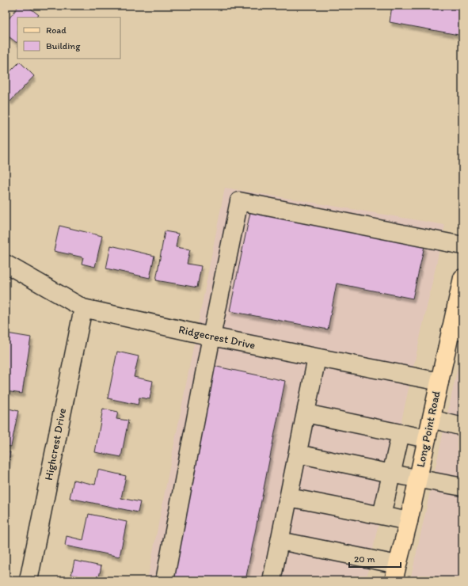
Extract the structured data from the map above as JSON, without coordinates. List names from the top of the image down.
{
  "streets": {
    "main road": ["Long Point Road"],
    "street": ["Ridgecrest Drive", "Highcrest Drive"]
  },
  "crossings": [
    ["Ridgecrest Drive", "Long Point Road"],
    ["Ridgecrest Drive", "Highcrest Drive"]
  ],
  "legend": ["Road", "Building"],
  "scale_bar": "20 m"
}
